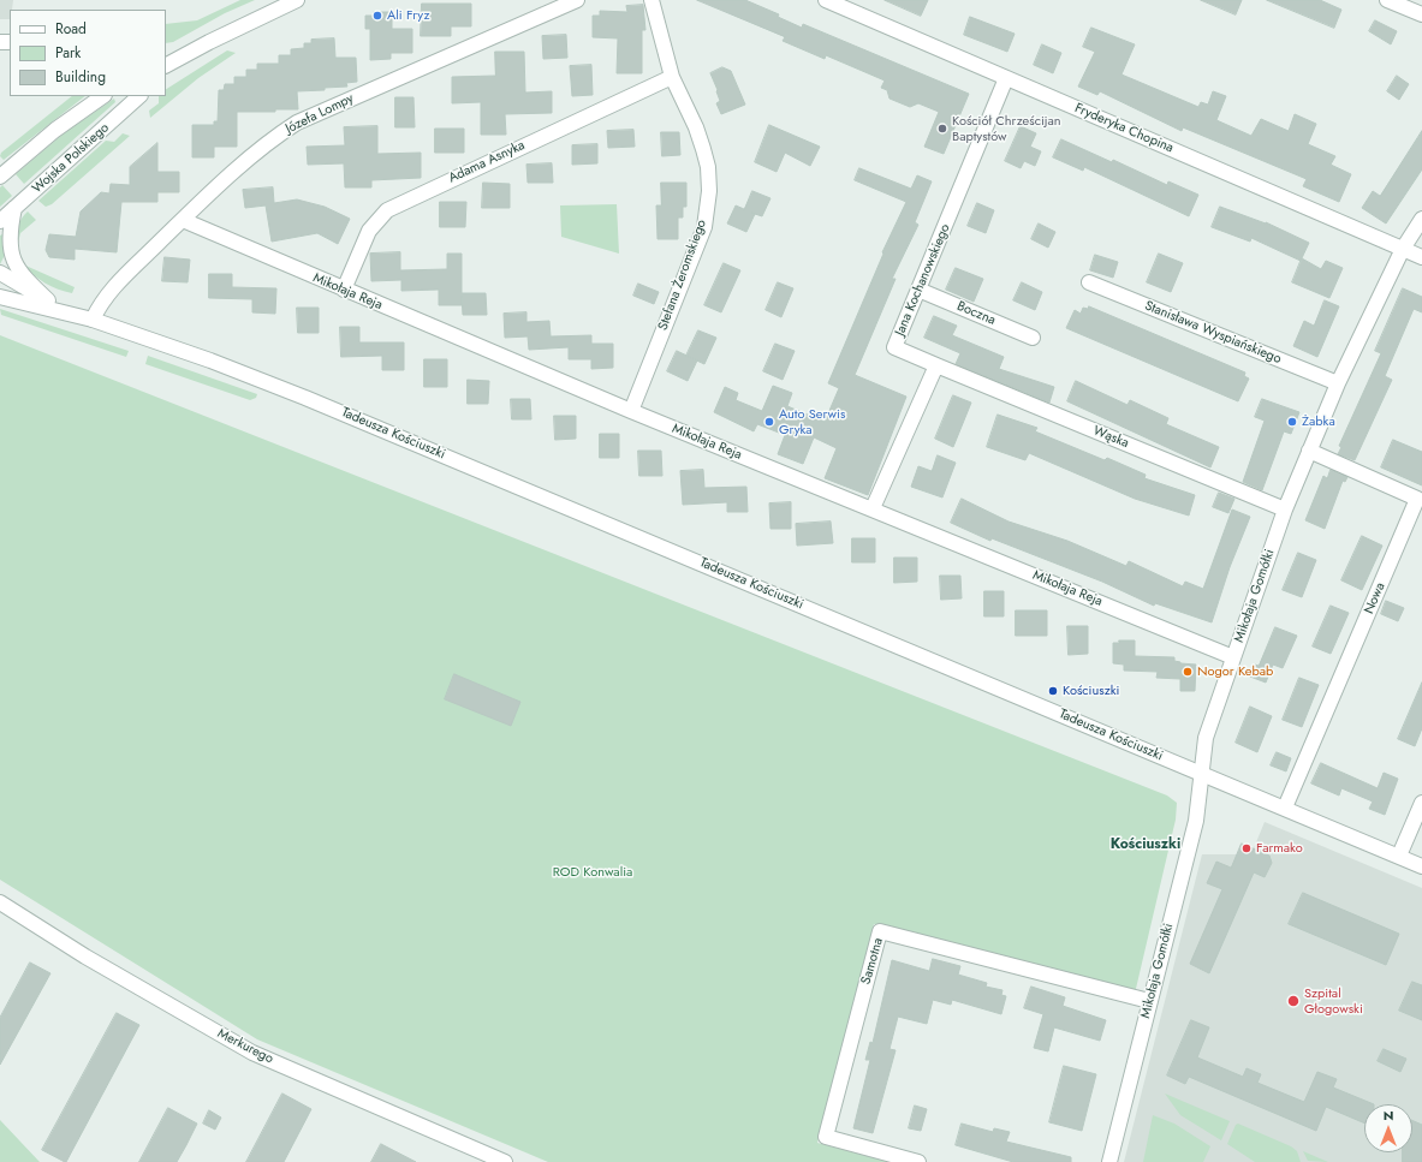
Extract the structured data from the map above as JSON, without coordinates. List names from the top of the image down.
{
  "streets": {
    "street": [
      "Józefa Lompy",
      "Fryderyka Chopina",
      "Wojska Polskiego",
      "Adama Asnyka",
      "Stefana Żeromskiego",
      "Jana Kochanowskiego",
      "Mikołaja Reja",
      "Boczna",
      "Stanisława Wyspiańskiego",
      "Tadeusza Kościuszki",
      "Wąska",
      "Mikołaja Gomółki",
      "Nowa",
      "Samotna",
      "Merkurego"
    ]
  },
  "crossings": [
    ["Józefa Lompy", "Mikołaja Reja"],
    ["Józefa Lompy", "Tadeusza Kościuszki"],
    ["Fryderyka Chopina", "Jana Kochanowskiego"],
    ["Fryderyka Chopina", "Mikołaja Gomółki"],
    ["Adama Asnyka", "Stefana Żeromskiego"],
    ["Adama Asnyka", "Mikołaja Reja"],
    ["Stefana Żeromskiego", "Mikołaja Reja"],
    ["Jana Kochanowskiego", "Boczna"],
    ["Jana Kochanowskiego", "Wąska"],
    ["Mikołaja Reja", "Mikołaja Gomółki"],
    ["Stanisława Wyspiańskiego", "Mikołaja Gomółki"],
    ["Tadeusza Kościuszki", "Mikołaja Gomółki"],
    ["Tadeusza Kościuszki", "Nowa"],
    ["Wąska", "Mikołaja Gomółki"],
    ["Mikołaja Gomółki", "Nowa"],
    ["Mikołaja Gomółki", "Samotna"]
  ],
  "districts": ["Kościuszki"],
  "parks": ["ROD Konwalia"],
  "places": [
    "Ali Fryz",
    "Kościół Chrześcijan Baptystów",
    "Auto Serwis Gryka",
    "Żabka",
    "Nogor Kebab",
    "Kościuszki",
    "Farmako",
    "Szpital Głogowski"
  ],
  "legend": ["Road", "Park", "Building"],
  "north": "top"
}
